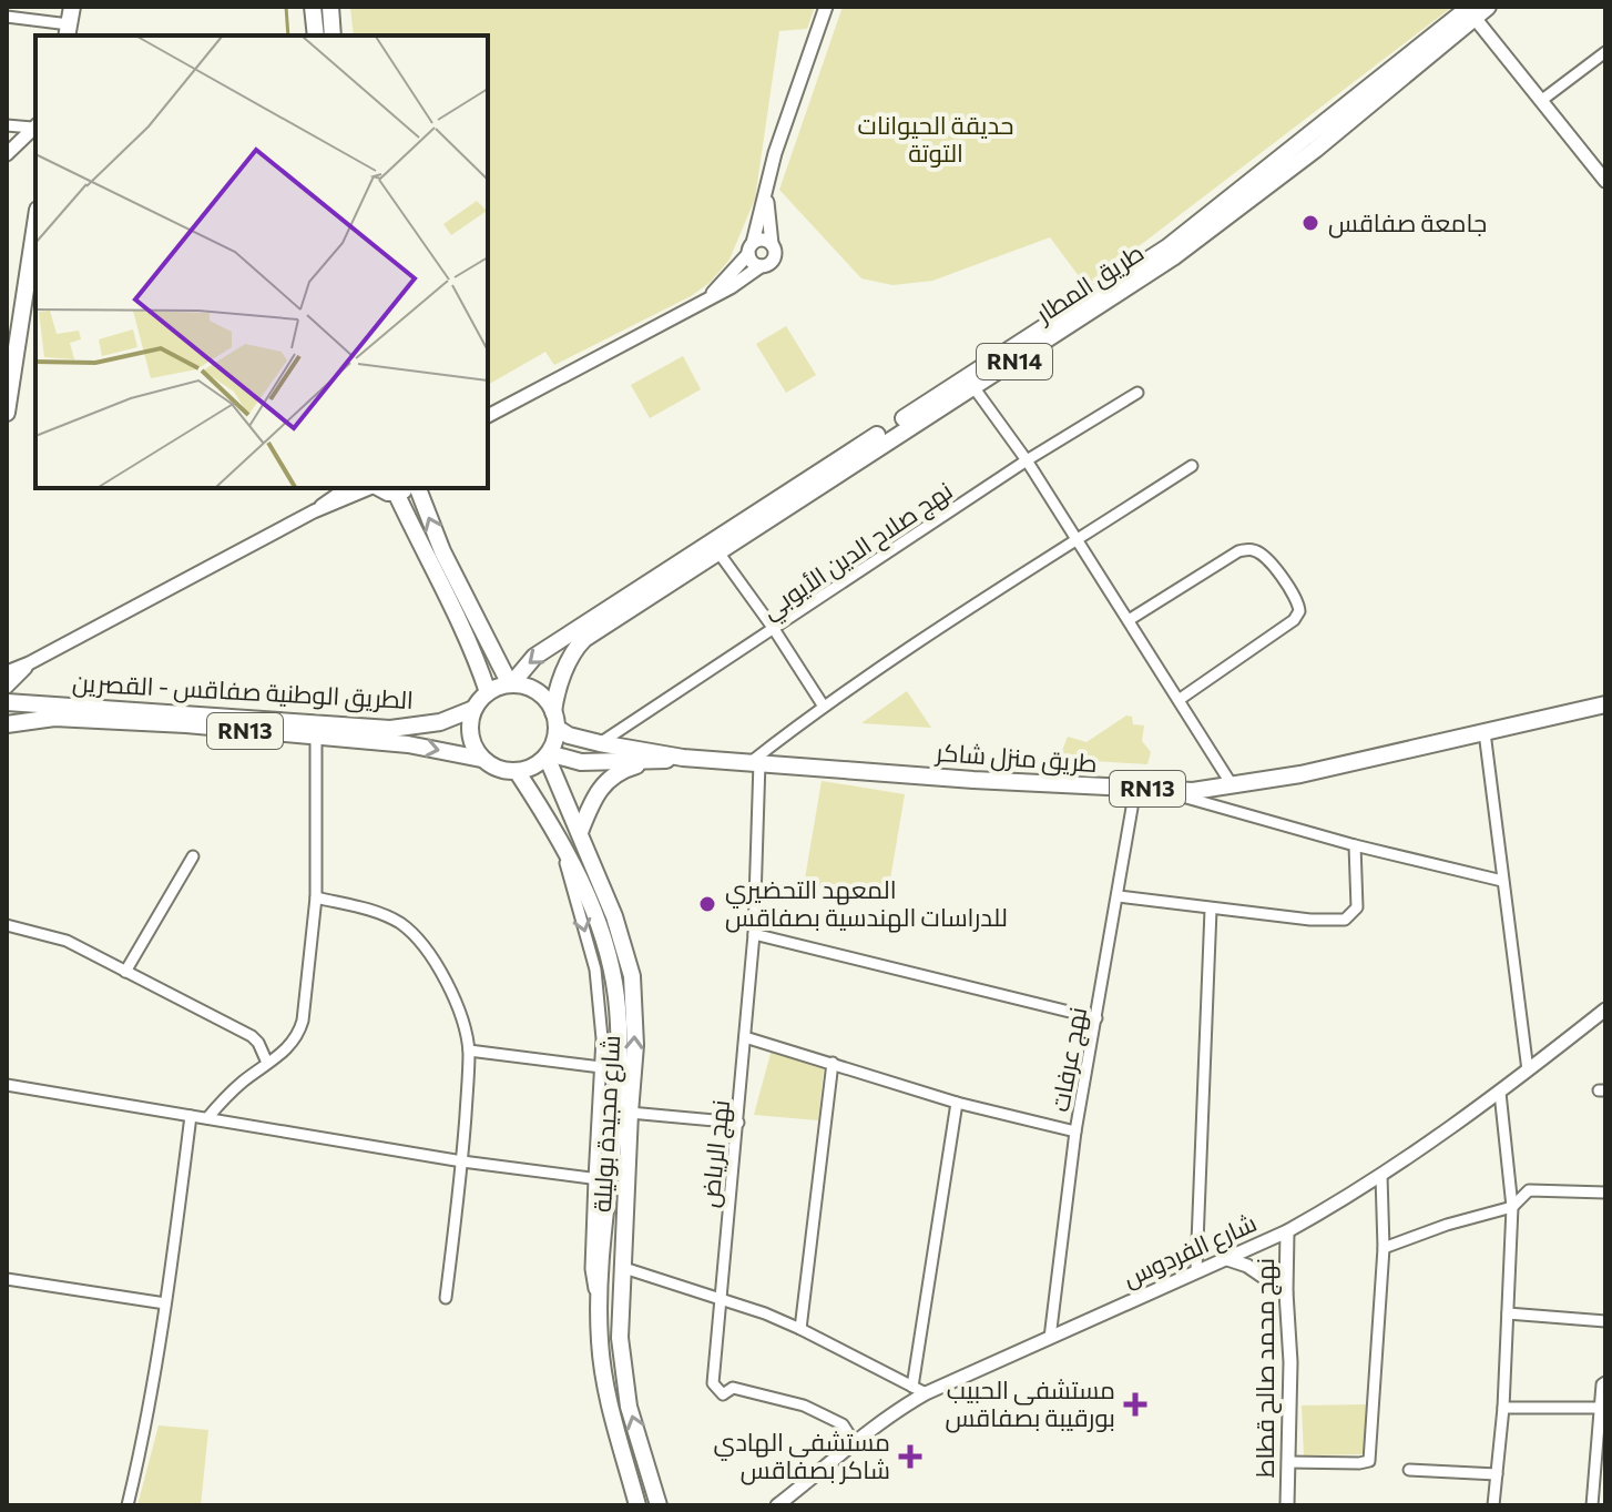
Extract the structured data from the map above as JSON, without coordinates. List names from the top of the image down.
{
  "streets": {
    "main road": [
      "طريق المطار",
      "RN14",
      "الطريق الوطنية صفاقس - القصرين",
      "RN13",
      "طريق منزل شاكر",
      "شارع مجيدة بوليلة"
    ],
    "street": [
      "نهج صلاح الدين الأيوبي",
      "نهج عرفات",
      "نهج الرياض",
      "شارع الفردوس",
      "نهج محمد صالح قطاط"
    ]
  },
  "crossings": [
    ["طريق المطار", "الطريق الوطنية صفاقس - القصرين"],
    ["طريق المطار", "طريق منزل شاكر"],
    ["طريق المطار", "شارع مجيدة بوليلة"],
    ["نهج صلاح الدين الأيوبي", "طريق منزل شاكر"],
    ["الطريق الوطنية صفاقس - القصرين", "طريق منزل شاكر"],
    ["الطريق الوطنية صفاقس - القصرين", "شارع مجيدة بوليلة"],
    ["طريق منزل شاكر", "نهج عرفات"],
    ["طريق منزل شاكر", "شارع مجيدة بوليلة"],
    ["طريق منزل شاكر", "نهج الرياض"],
    ["نهج عرفات", "شارع الفردوس"],
    ["نهج الرياض", "شارع الفردوس"],
    ["شارع الفردوس", "نهج محمد صالح قطاط"]
  ],
  "parks": ["حديقة الحيوانات التوتة"],
  "places": {
    "other": ["جامعة صفاقس", "المعهد التحضيري للدراسات الهندسية بصفاقس"],
    "health": ["مستشفى الحبيب بورقيبة بصفاقس", "مستشفى الهادي شاكر بصفاقس"]
  }
}
